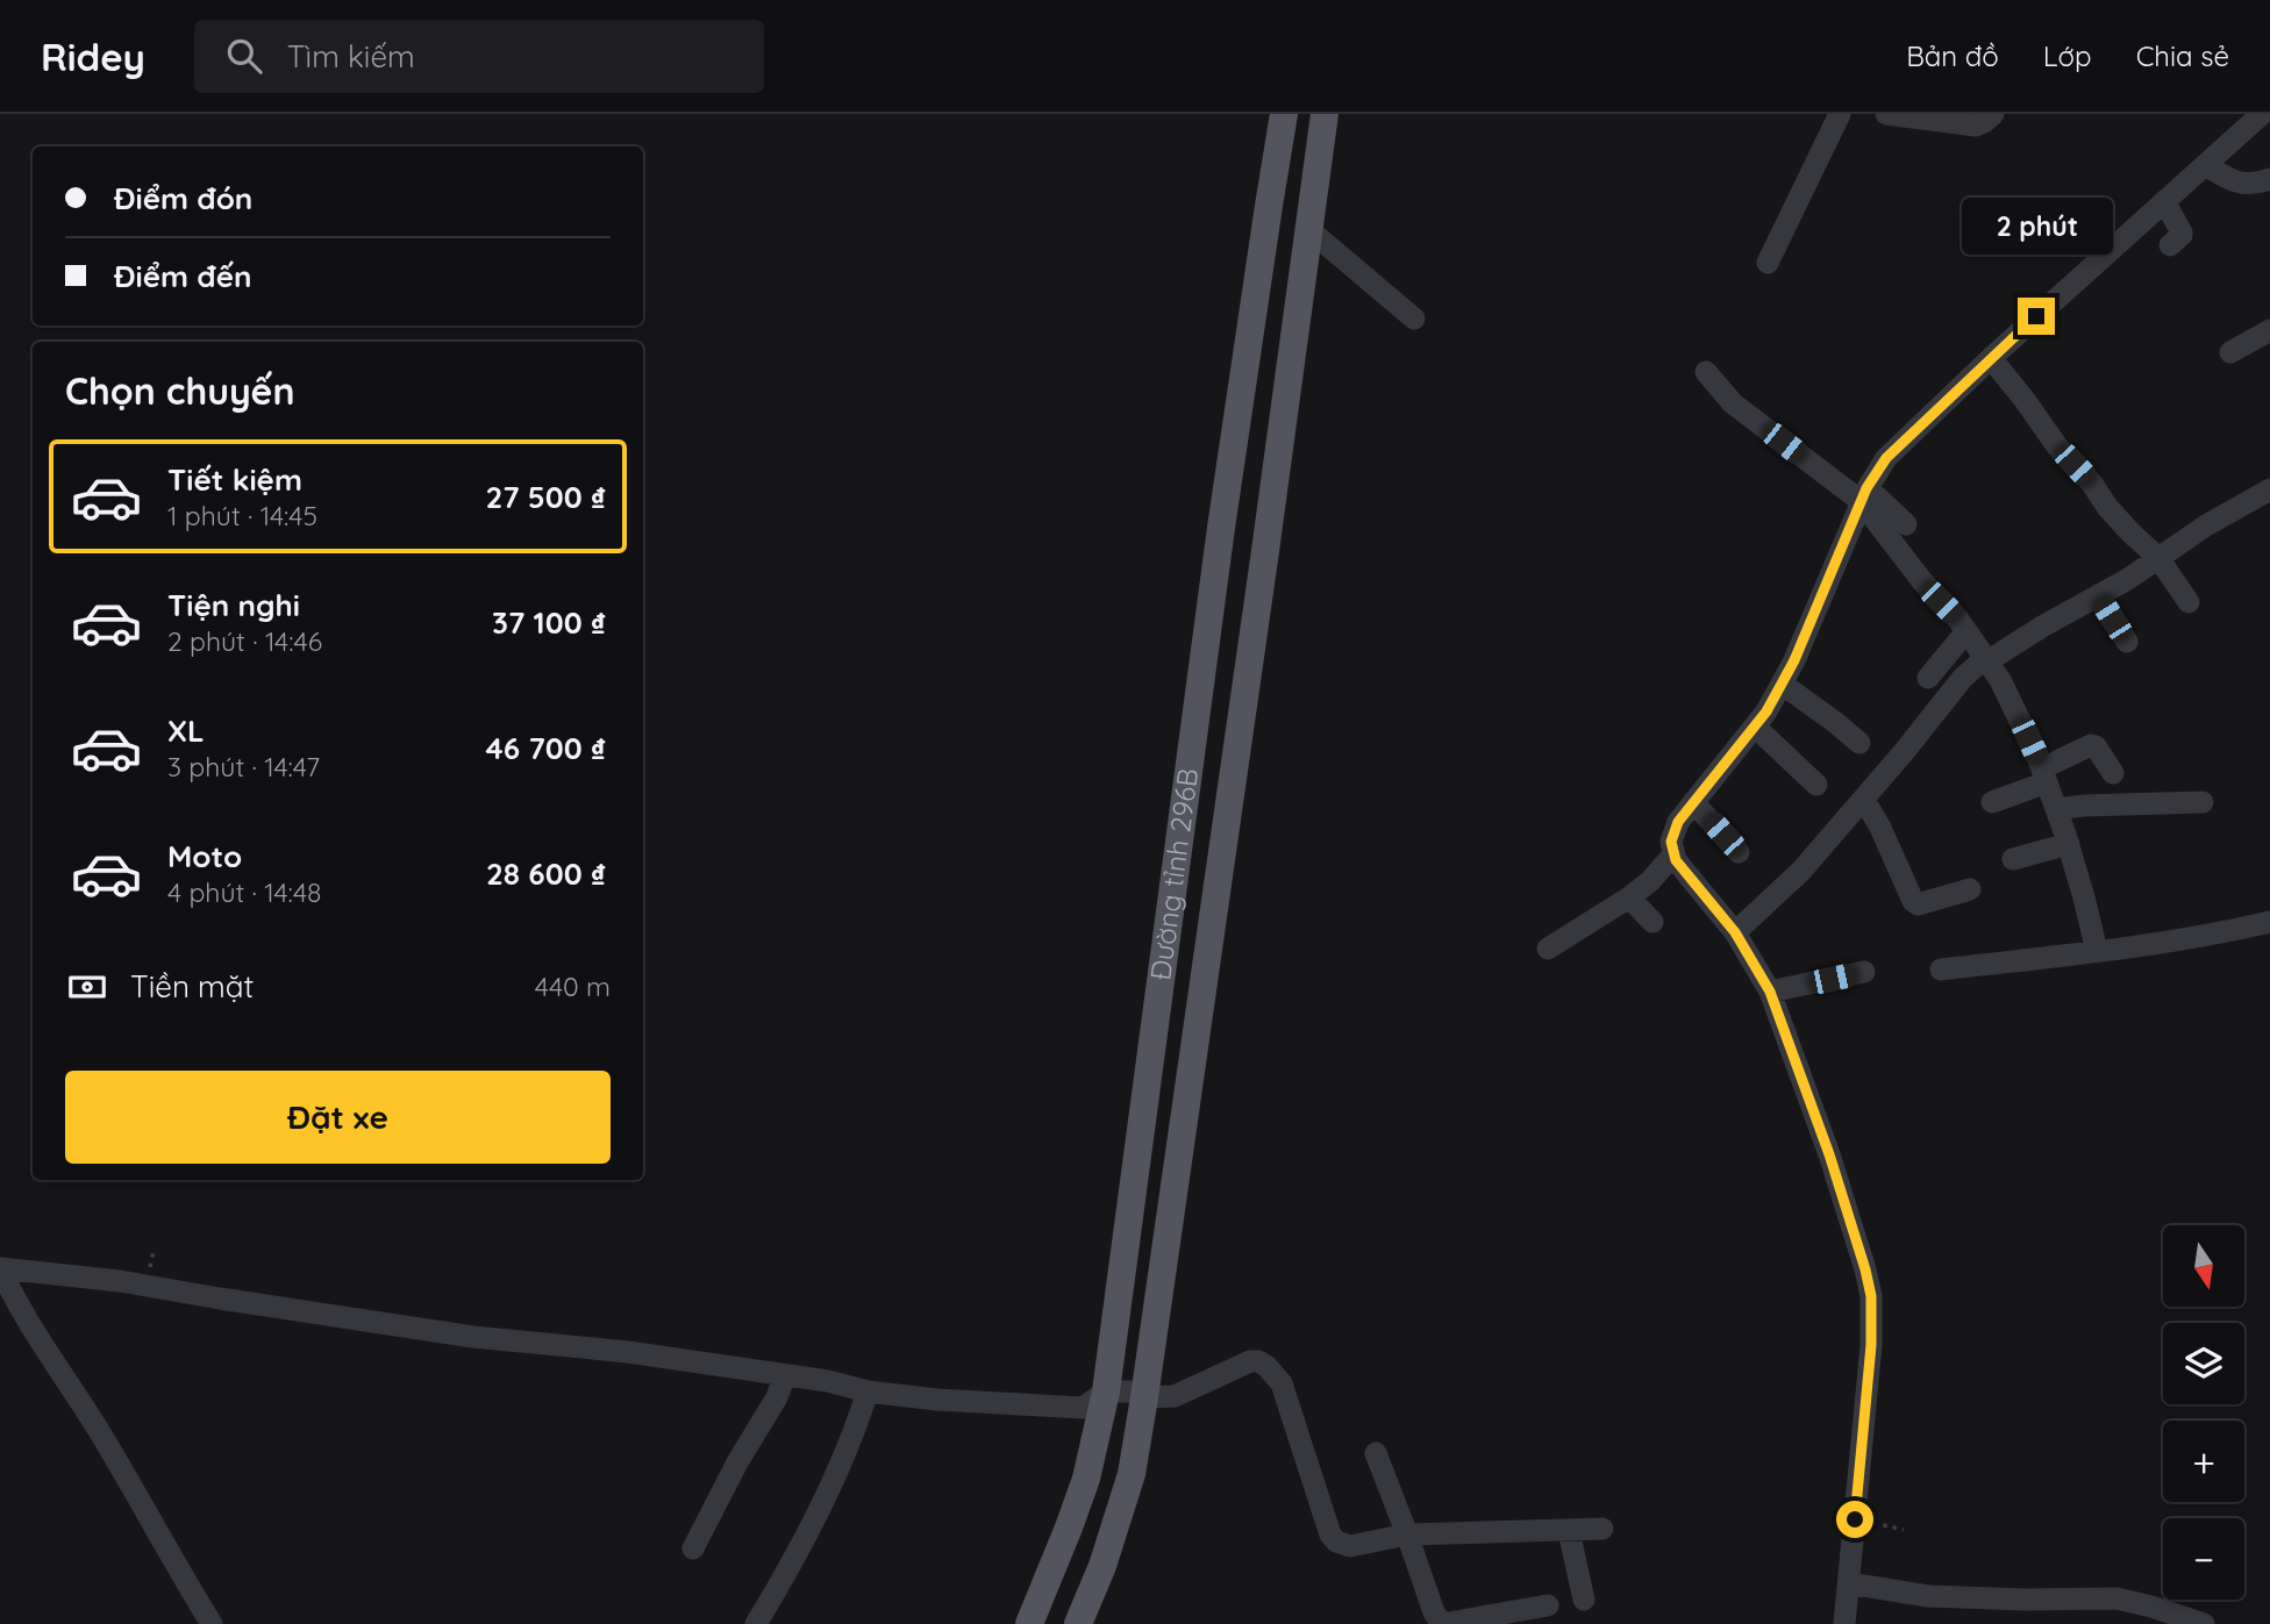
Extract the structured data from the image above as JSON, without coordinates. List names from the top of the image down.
{
  "streets": {
    "main road": ["Đường tỉnh 296B"]
  },
  "north": "bottom",
  "page": {
    "header": "Ridey",
    "search": "Tìm kiếm",
    "nav": ["Bản đồ", "Lớp", "Chia sẻ"],
    "banner": ["Điểm đón", "Điểm đến"],
    "bubble": "2 phút",
    "heading": "Chọn chuyến",
    "list": [
      {
        "name": "Tiết kiệm",
        "note": "1 phút · 14:45",
        "value": "27 500 ₫"
      },
      {
        "name": "Tiện nghi",
        "note": "2 phút · 14:46",
        "value": "37 100 ₫"
      },
      {
        "name": "XL",
        "note": "3 phút · 14:47",
        "value": "46 700 ₫"
      },
      {
        "name": "Moto",
        "note": "4 phút · 14:48",
        "value": "28 600 ₫"
      }
    ],
    "pay": ["Tiền mặt", "440 m"],
    "buttons": "Đặt xe",
    "map_buttons": ["+", "−"]
  }
}
